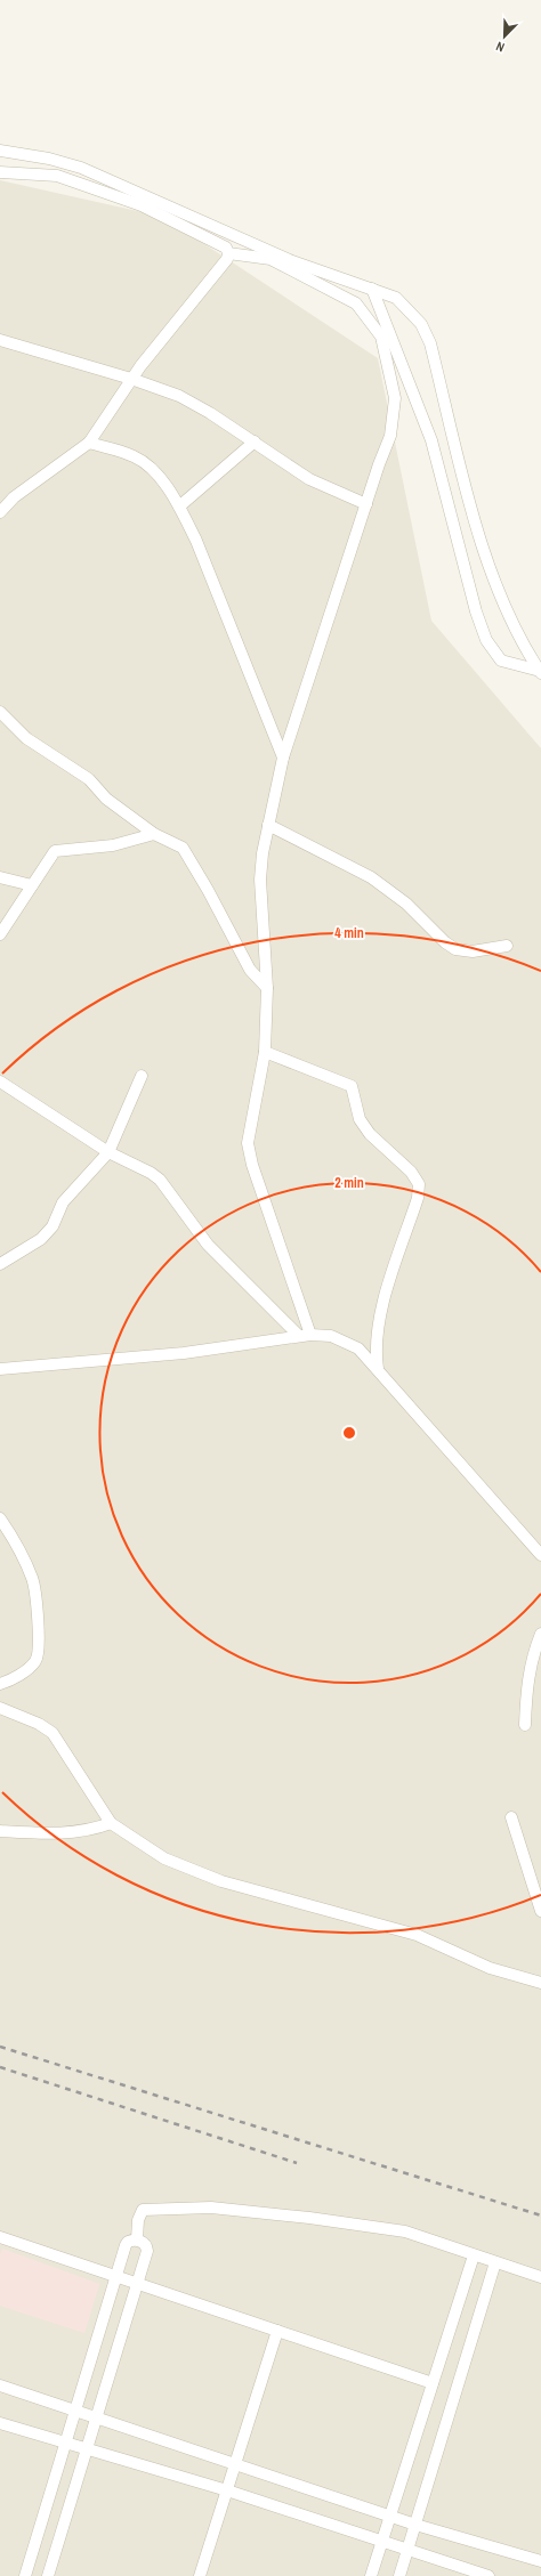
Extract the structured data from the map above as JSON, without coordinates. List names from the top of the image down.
{
  "north": "bottom left",
  "rings": ["4 min", "2 min"]
}
